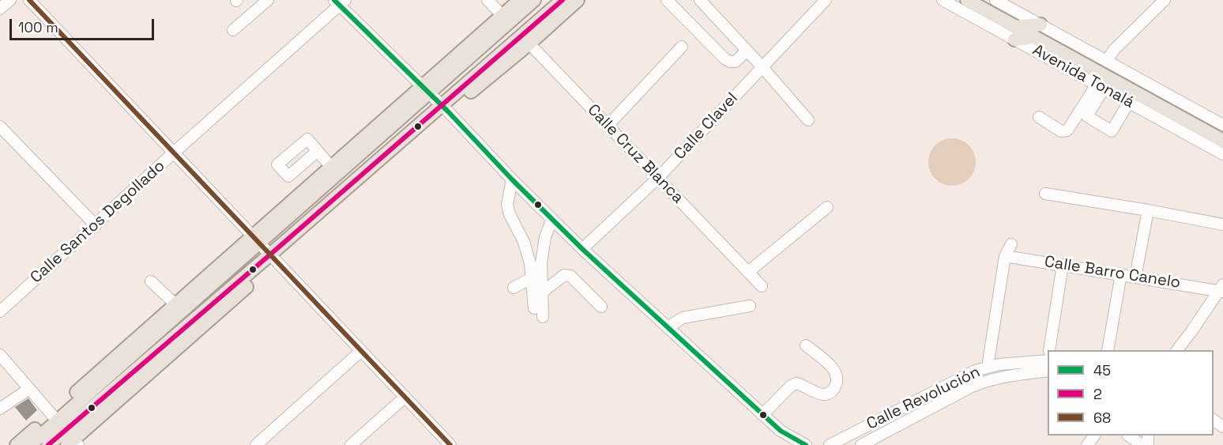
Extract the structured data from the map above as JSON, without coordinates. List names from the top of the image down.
{
  "streets": {
    "main road": ["Avenida Tonalá"],
    "street": [
      "Calle Clavel",
      "Calle Cruz Blanca",
      "Calle Santos Degollado",
      "Calle Barro Canelo",
      "Calle Revolución"
    ]
  },
  "crossings": [
    ["Calle Clavel", "Calle Cruz Blanca"]
  ],
  "lines": ["transit line 45", "transit line 2", "transit line 68"],
  "legend": ["45", "2", "68"],
  "scale_bar": "100 m"
}
